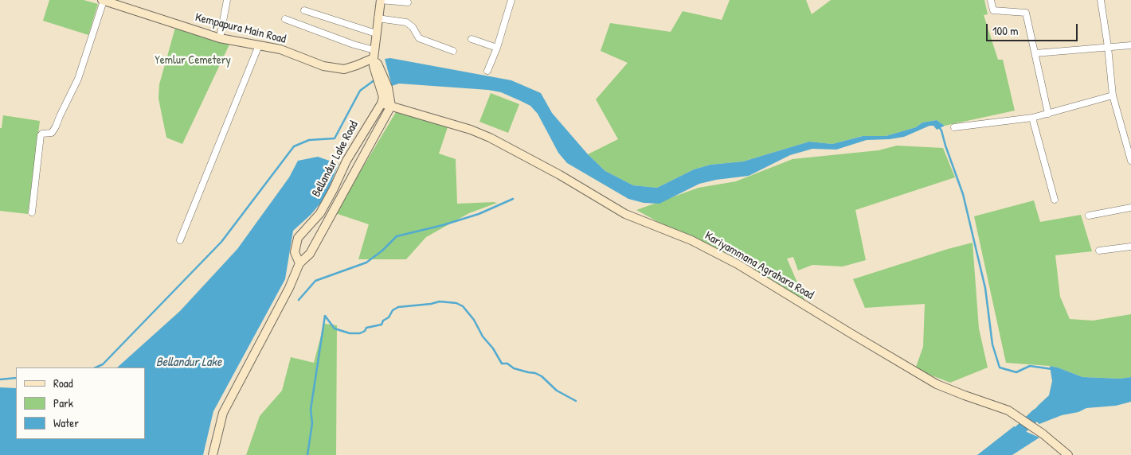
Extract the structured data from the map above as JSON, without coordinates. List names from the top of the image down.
{
  "streets": {
    "street": ["Kempapura Main Road", "Bellandur Lake Road", "Kariyammana Agrahara Road"]
  },
  "crossings": [
    ["Bellandur Lake Road", "Kariyammana Agrahara Road"]
  ],
  "water": ["Bellandur Lake"],
  "parks": ["Yemlur Cemetery"],
  "legend": ["Road", "Park", "Water"],
  "scale_bar": "100 m"
}
